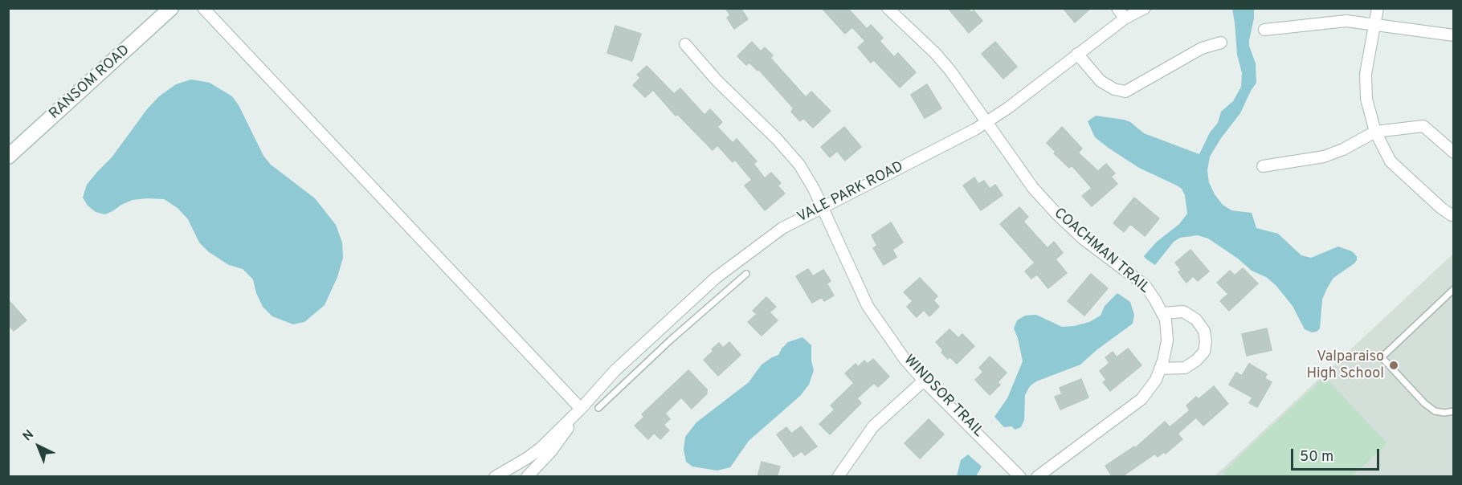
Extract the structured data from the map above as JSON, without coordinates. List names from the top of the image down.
{
  "streets": {
    "main road": ["RANSOM ROAD"],
    "street": ["VALE PARK ROAD", "COACHMAN TRAIL", "WINDSOR TRAIL"]
  },
  "crossings": [
    ["VALE PARK ROAD", "COACHMAN TRAIL"],
    ["VALE PARK ROAD", "WINDSOR TRAIL"]
  ],
  "places": ["Valparaiso High School"],
  "scale_bar": "50 m",
  "north": "top left"
}
